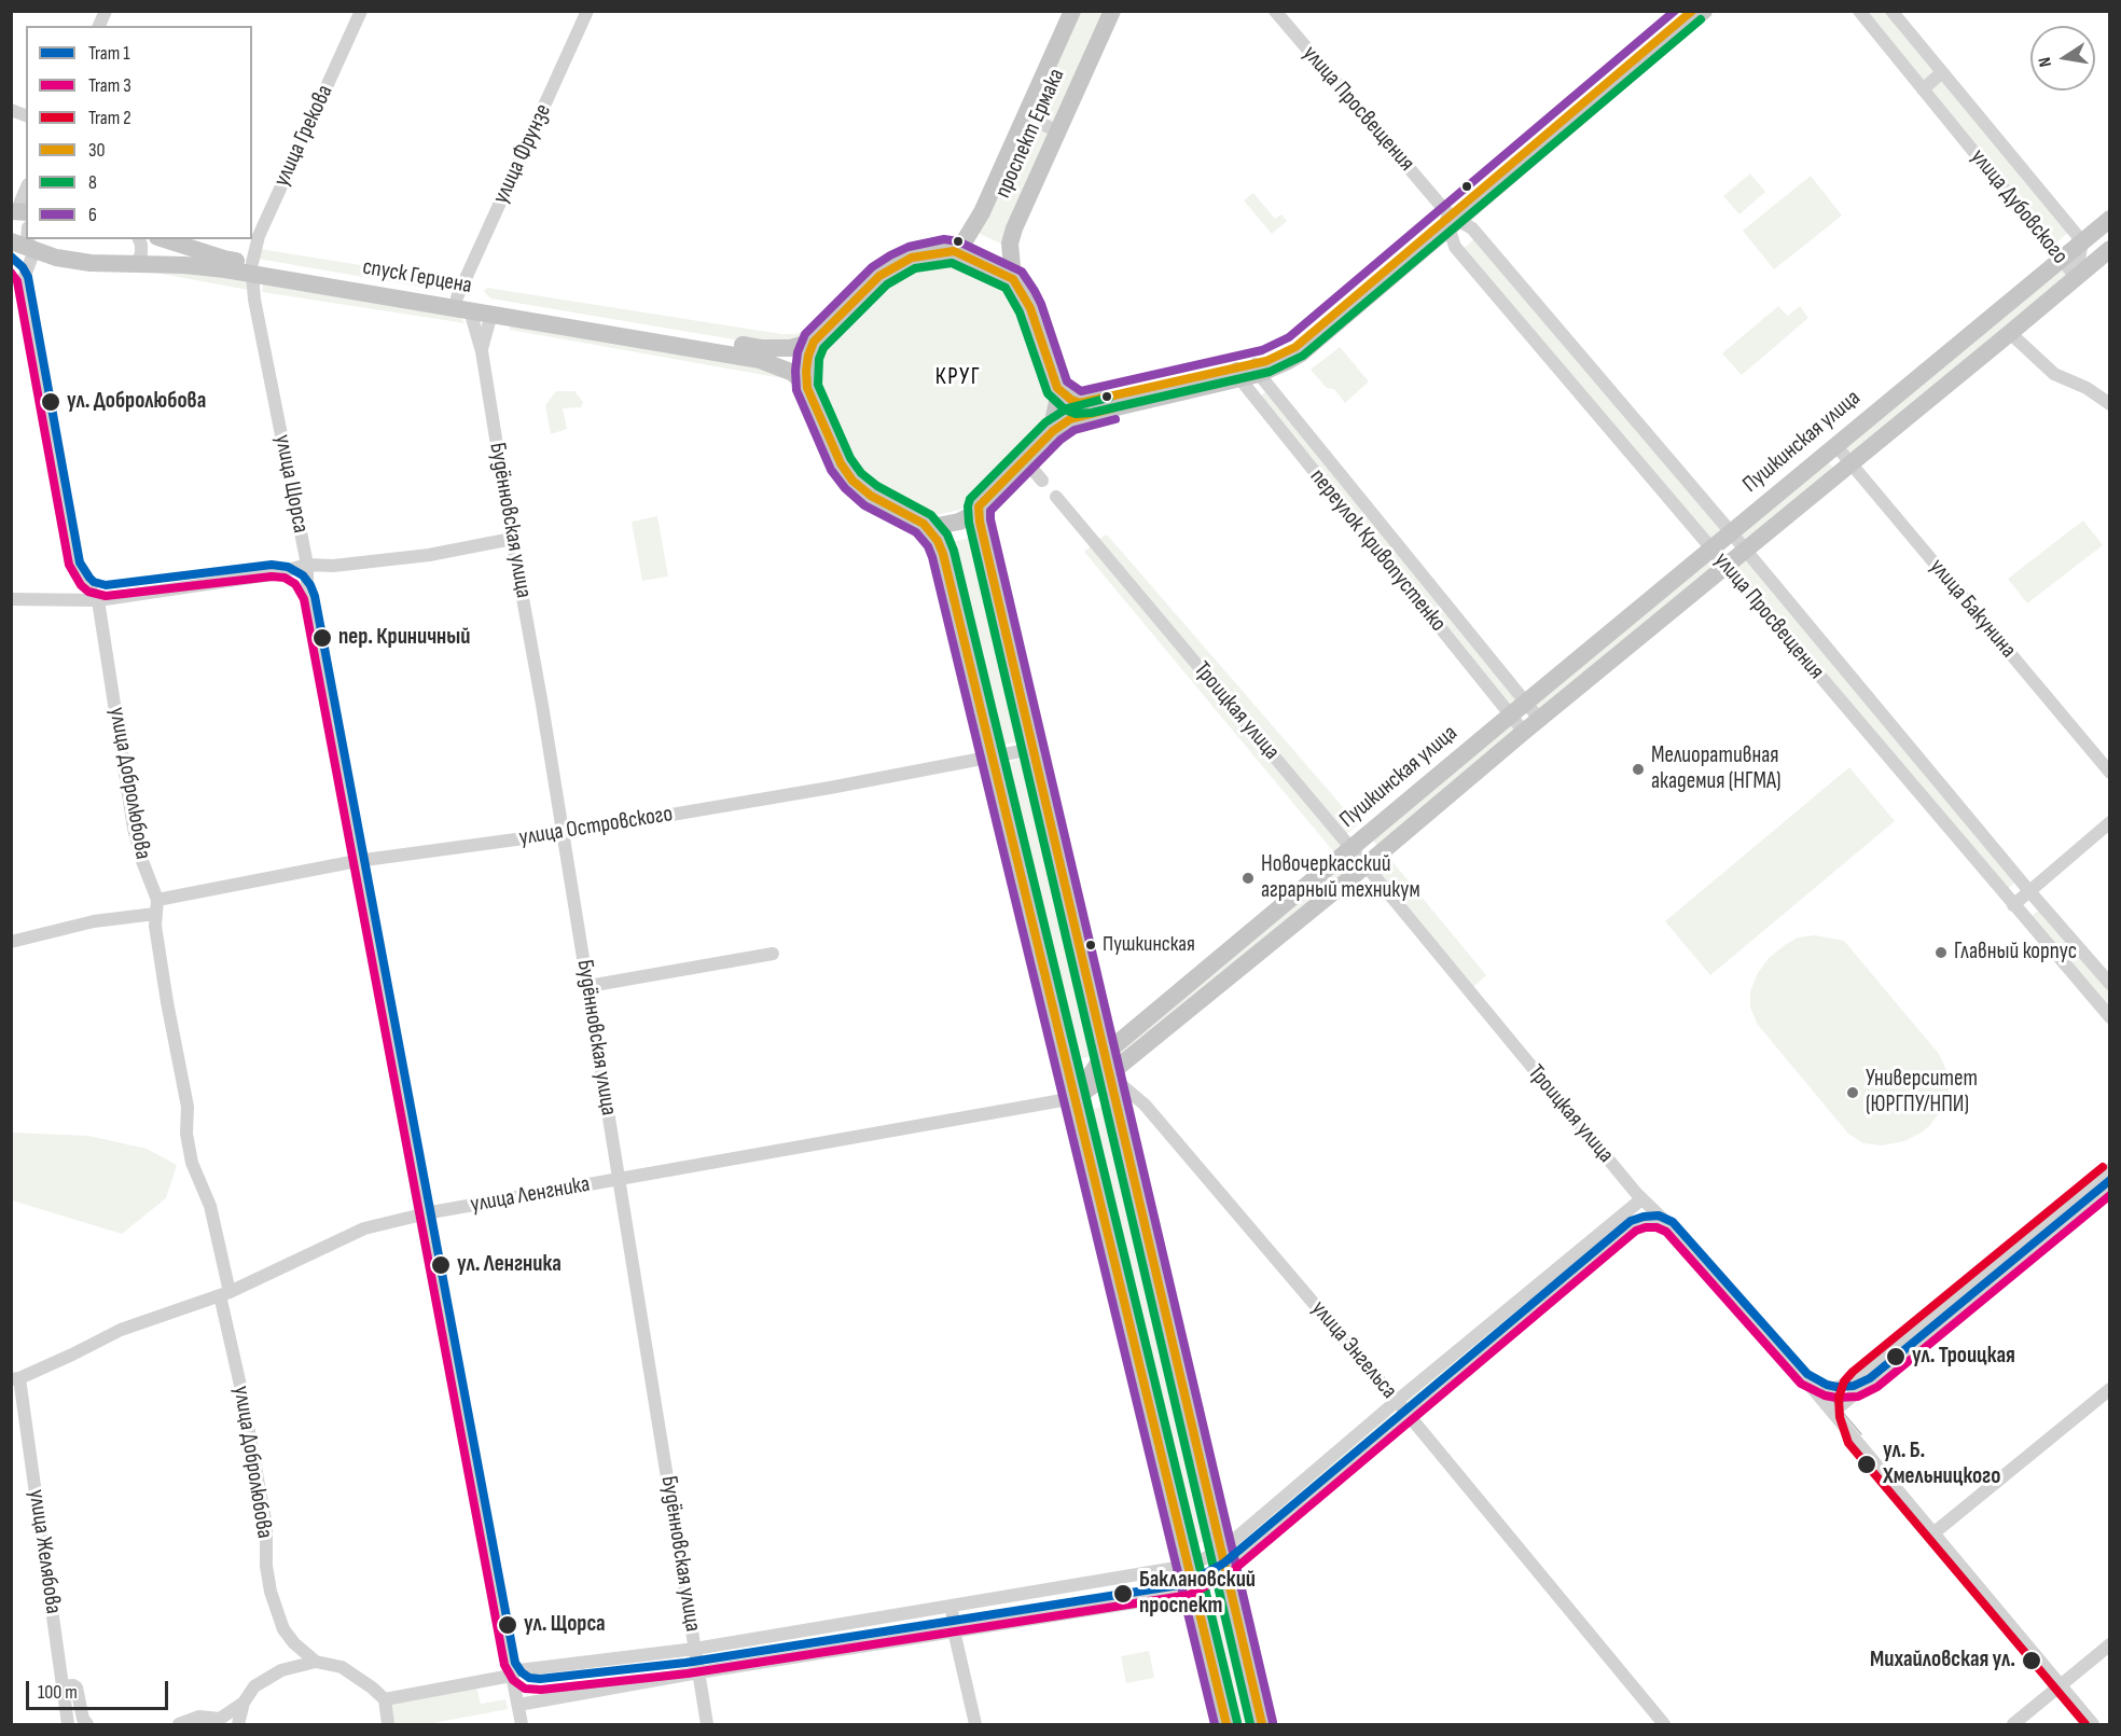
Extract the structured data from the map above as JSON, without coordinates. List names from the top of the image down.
{
  "streets": {
    "main road": ["проспект Ермака", "спуск Герцена", "Пушкинская улица"],
    "street": [
      "улица Просвещения",
      "улица Грекова",
      "улица Фрунзе",
      "улица Дубовского",
      "улица Щорса",
      "Будённовская улица",
      "переулок Кривопустенко",
      "улица Бакунина",
      "Троицкая улица",
      "улица Добролюбова",
      "улица Островского",
      "улица Ленгника",
      "улица Энгельса",
      "улица Желябова"
    ]
  },
  "crossings": [
    ["улица Просвещения", "Пушкинская улица"],
    ["улица Грекова", "спуск Герцена"],
    ["улица Грекова", "улица Щорса"],
    ["улица Фрунзе", "спуск Герцена"],
    ["улица Фрунзе", "Будённовская улица"],
    ["улица Дубовского", "Пушкинская улица"],
    ["спуск Герцена", "улица Щорса"],
    ["спуск Герцена", "Будённовская улица"],
    ["Пушкинская улица", "переулок Кривопустенко"],
    ["Пушкинская улица", "улица Бакунина"],
    ["Пушкинская улица", "Троицкая улица"],
    ["Пушкинская улица", "улица Ленгника"],
    ["Пушкинская улица", "улица Энгельса"],
    ["улица Щорса", "улица Островского"],
    ["улица Щорса", "улица Ленгника"],
    ["Будённовская улица", "улица Островского"],
    ["Будённовская улица", "улица Ленгника"],
    ["улица Добролюбова", "улица Островского"],
    ["улица Добролюбова", "улица Ленгника"],
    ["улица Ленгника", "улица Желябова"]
  ],
  "districts": ["КРУГ"],
  "places": [
    "ул. Добролюбова",
    "пер. Криничный",
    "Мелиоративная академия (НГМА)",
    "Новочеркасский аграрный техникум",
    "Пушкинская",
    "Главный корпус",
    "Университет (ЮРГПУ/НПИ)",
    "ул. Ленгника",
    "ул. Троицкая",
    "ул. Б. Хмельницкого",
    "Баклановский проспект",
    "ул. Щорса",
    "Михайловская ул."
  ],
  "lines": [
    "transit line 30",
    "transit line 6",
    "transit line 8",
    "tram line 1",
    "tram line 3",
    "tram line 2"
  ],
  "legend": [
    "Tram 1",
    "Tram 3",
    "Tram 2",
    "30",
    "8",
    "6"
  ],
  "scale_bar": "100 m",
  "north": "left"
}
